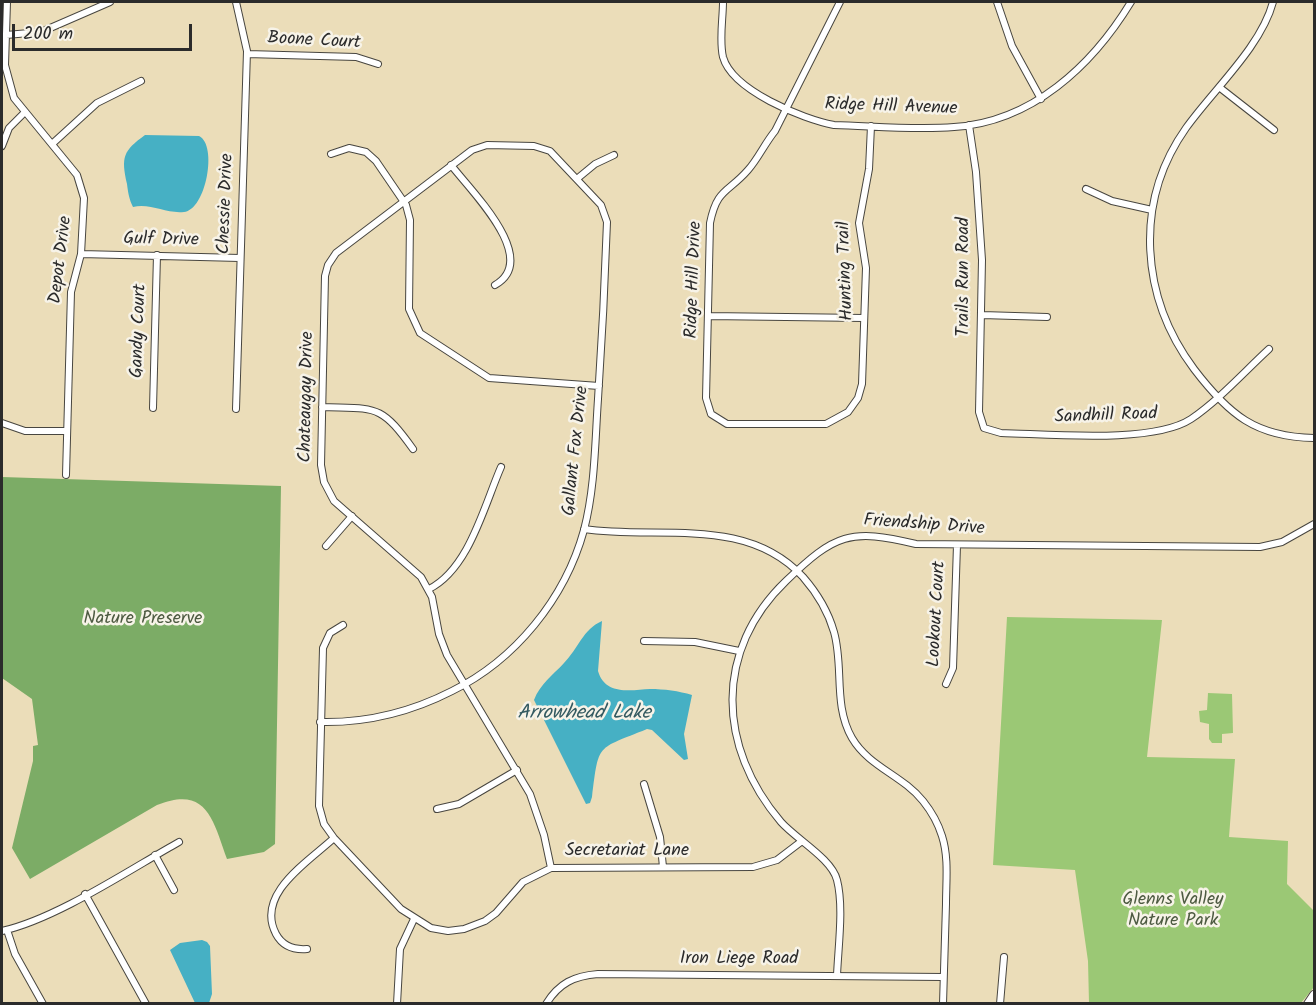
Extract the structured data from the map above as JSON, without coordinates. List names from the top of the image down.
{
  "streets": {
    "street": [
      "Boone Court",
      "Ridge Hill Avenue",
      "Chessie Drive",
      "Gulf Drive",
      "Depot Drive",
      "Hunting Trail",
      "Trails Run Road",
      "Ridge Hill Drive",
      "Gandy Court",
      "Chateaugay Drive",
      "Sandhill Road",
      "Gallant Fox Drive",
      "Friendship Drive",
      "Lookout Court",
      "Secretariat Lane",
      "Iron Liege Road"
    ]
  },
  "crossings": [
    ["Boone Court", "Chessie Drive"],
    ["Ridge Hill Avenue", "Hunting Trail"],
    ["Ridge Hill Avenue", "Trails Run Road"],
    ["Ridge Hill Avenue", "Ridge Hill Drive"],
    ["Chessie Drive", "Gulf Drive"],
    ["Gulf Drive", "Depot Drive"],
    ["Gulf Drive", "Gandy Court"],
    ["Hunting Trail", "Ridge Hill Drive"],
    ["Trails Run Road", "Sandhill Road"],
    ["Chateaugay Drive", "Gallant Fox Drive"],
    ["Gallant Fox Drive", "Secretariat Lane"],
    ["Friendship Drive", "Lookout Court"]
  ],
  "water": ["Arrowhead Lake"],
  "parks": ["Nature Preserve", "Glenns Valley Nature Park"],
  "scale_bar": "200 m"
}
